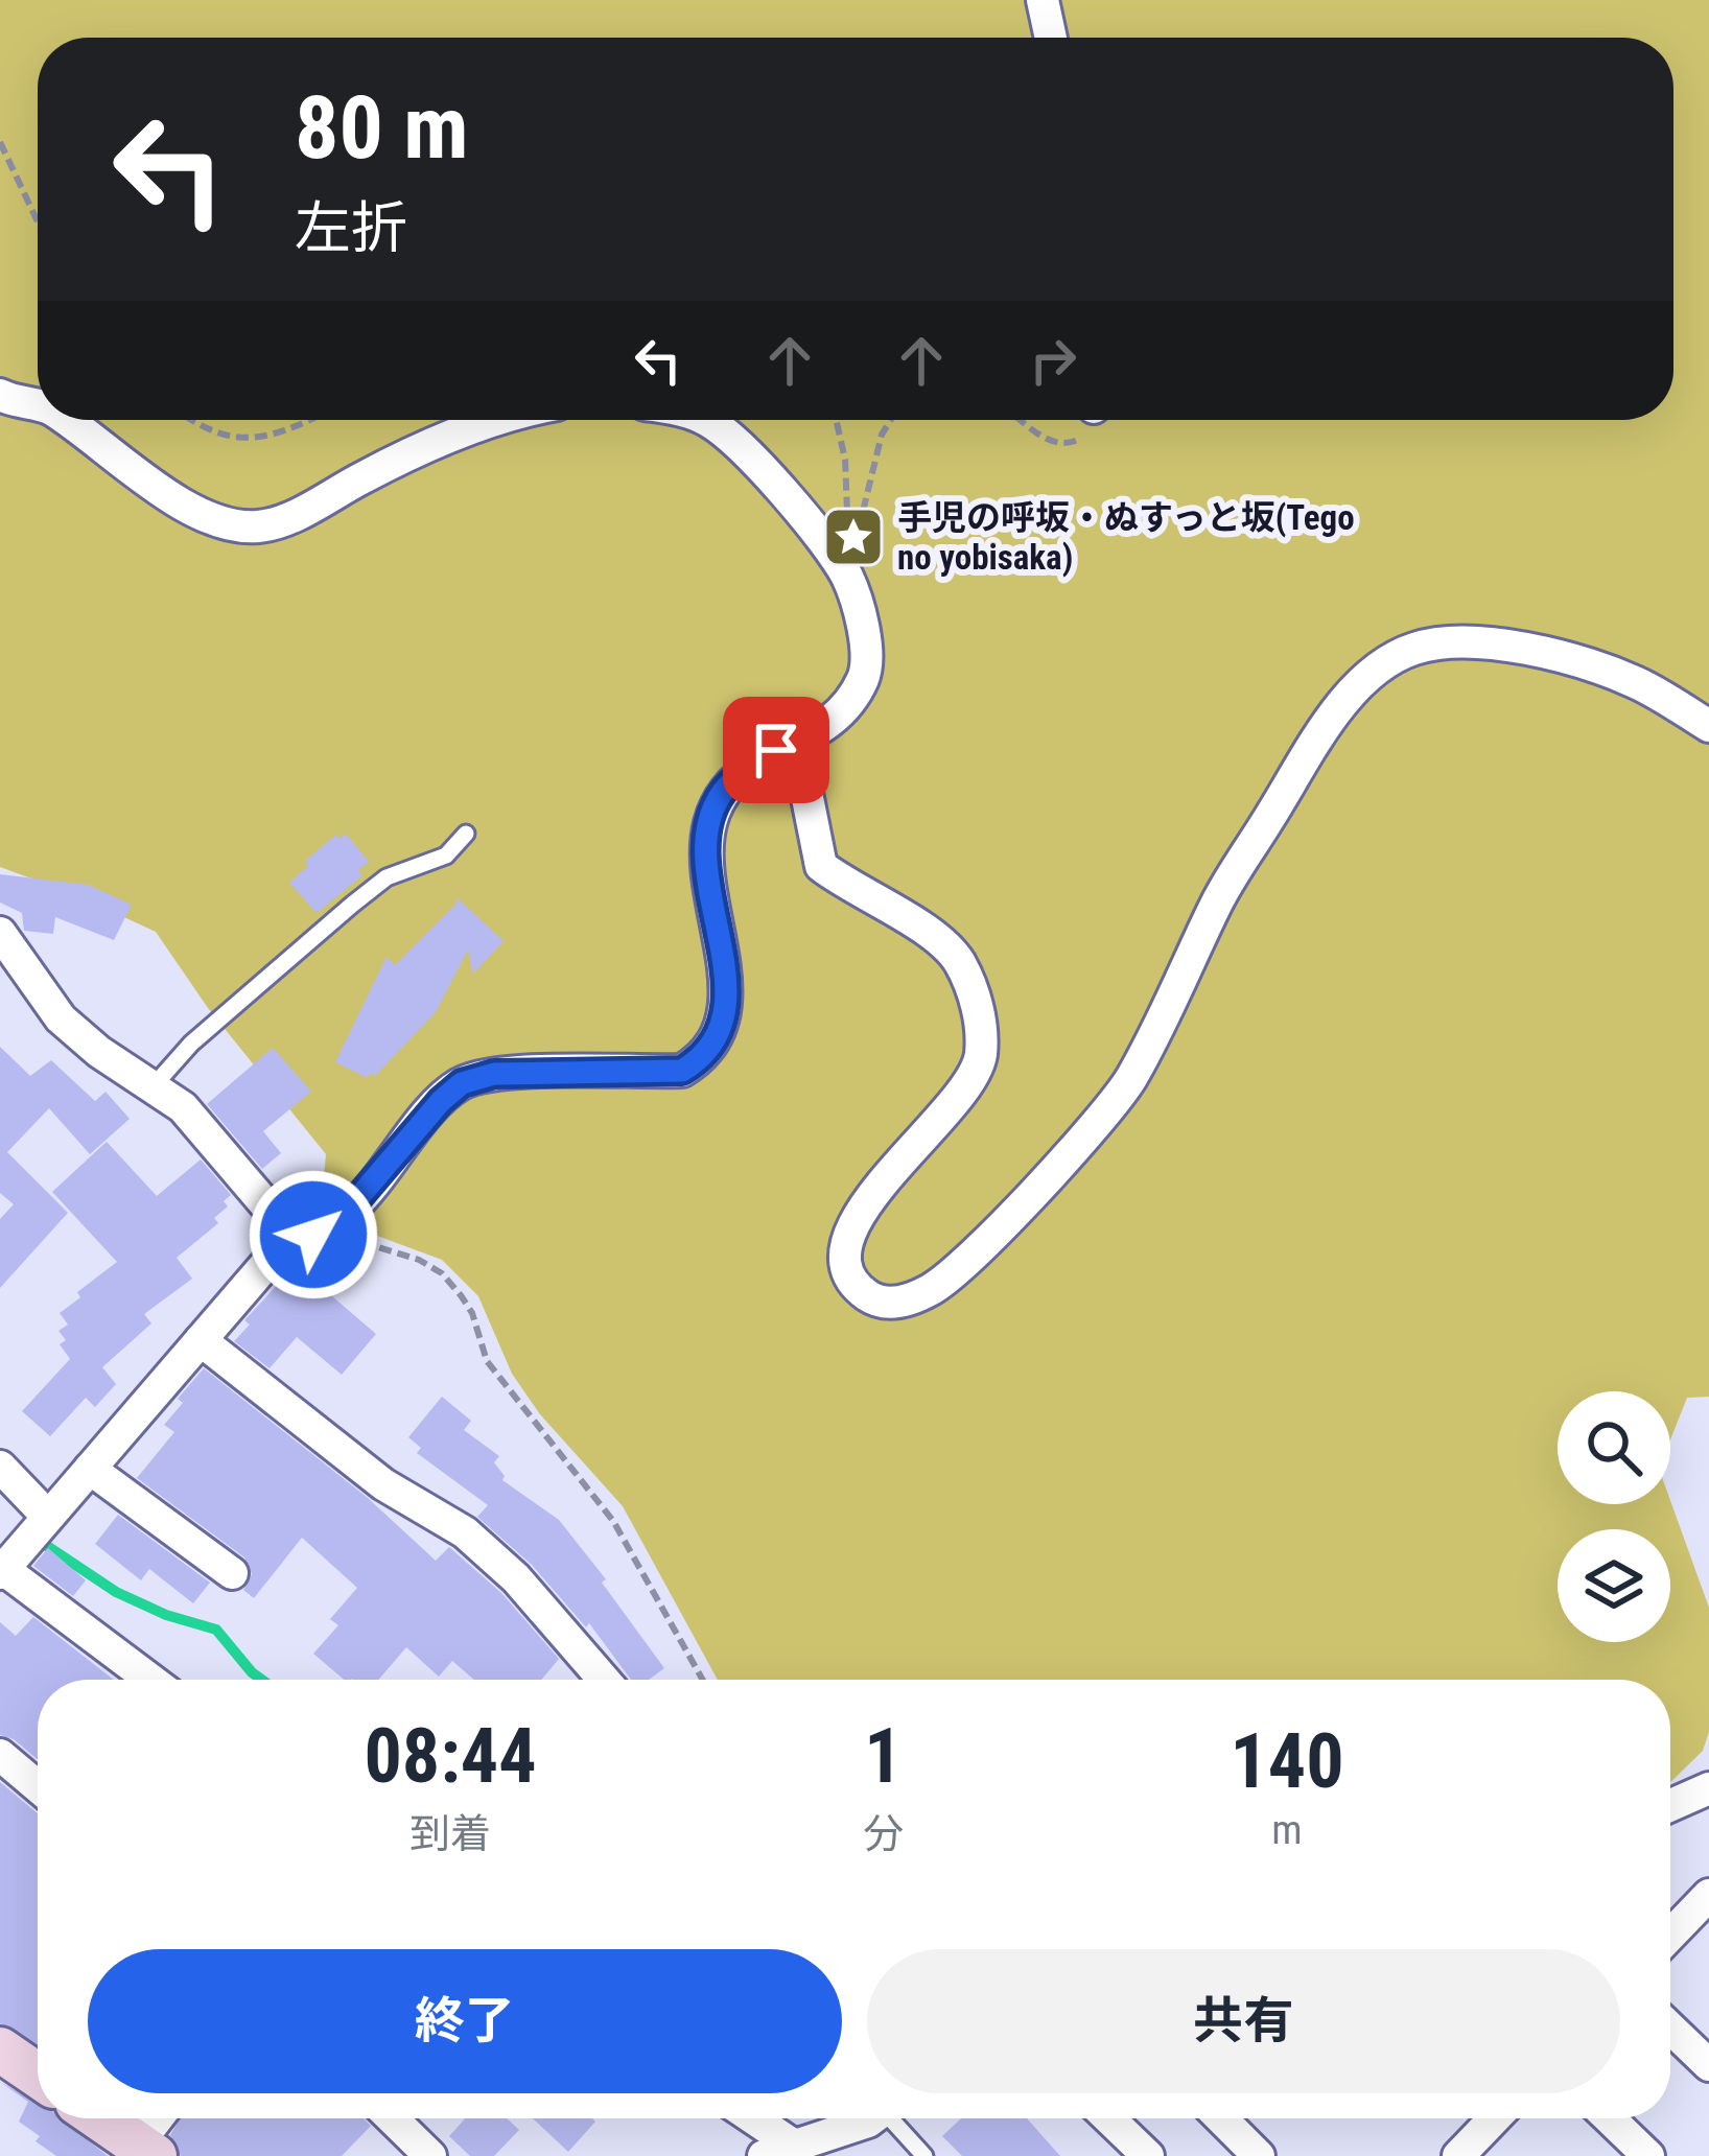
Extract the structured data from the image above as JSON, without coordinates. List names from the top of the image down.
{
  "places": {
    "place": ["手児の呼坂・ぬすっと坂(Tego no yobisaka)"]
  },
  "page": {
    "turn": ["80 m", "左折"],
    "eta": [
      "08:44",
      "到着",
      "1",
      "分",
      "140",
      "m"
    ],
    "buttons": ["終了", "共有"]
  }
}
